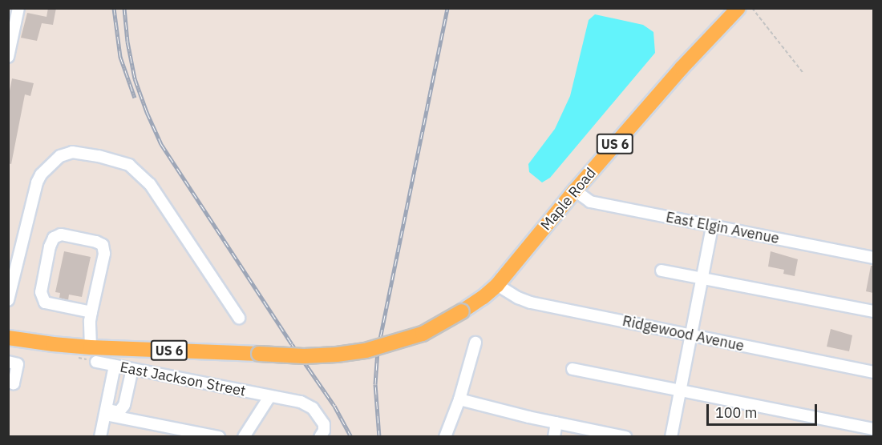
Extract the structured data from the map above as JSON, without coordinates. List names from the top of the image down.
{
  "streets": {
    "main road": ["US 6", "Maple Road"],
    "street": ["East Elgin Avenue", "Ridgewood Avenue", "East Jackson Street"]
  },
  "crossings": [
    ["US 6", "Maple Road"],
    ["US 6", "Ridgewood Avenue"],
    ["Maple Road", "East Elgin Avenue"],
    ["Maple Road", "Ridgewood Avenue"]
  ],
  "scale_bar": "100 m"
}
